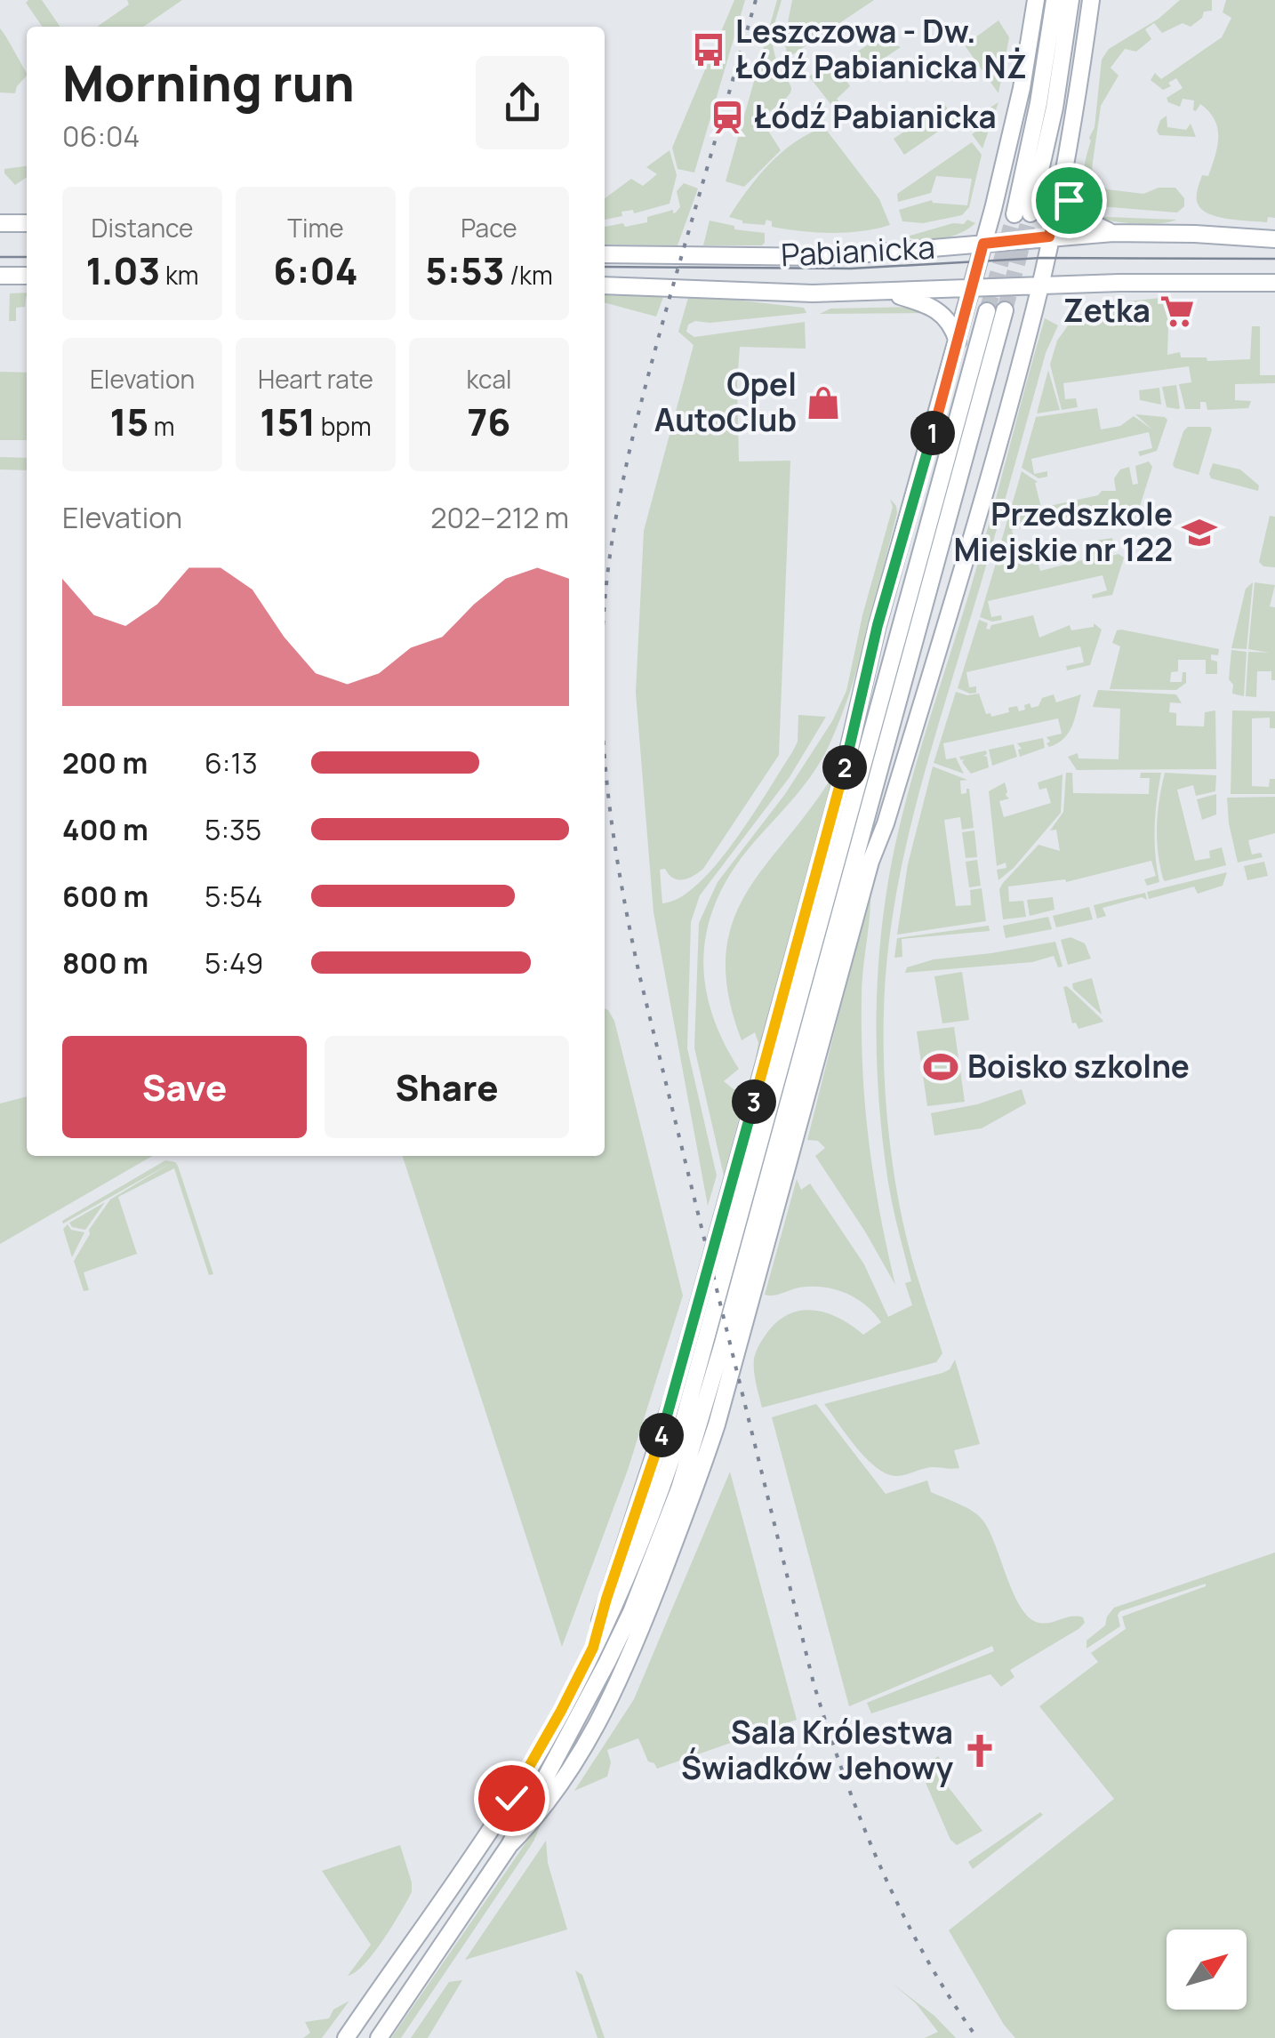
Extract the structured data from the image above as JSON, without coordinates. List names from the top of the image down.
{
  "streets": {
    "main road": ["Pabianicka"]
  },
  "places": {
    "bus stop": ["Leszczowa - Dw. Łódź Pabianicka NŻ"],
    "station": ["Łódź Pabianicka"],
    "supermarket": ["Zetka"],
    "shop": ["Opel AutoClub"],
    "school or university": ["Przedszkole Miejskie nr 122"],
    "sports": ["Boisko szkolne"],
    "church": ["Sala Królestwa Świadków Jehowy"]
  },
  "north": "top right",
  "page": {
    "heading": ["Morning run", "06:04"],
    "stats": [
      ["Distance", "1.03 km"],
      ["Time", "6:04"],
      ["Pace", "5:53 /km"],
      ["Elevation", "15 m"],
      ["Heart rate", "151 bpm"],
      ["kcal", "76"]
    ],
    "pins": [
      "1",
      "2",
      "3",
      "4"
    ],
    "chart": ["Elevation", "202–212 m"],
    "list": [
      {
        "name": "200 m",
        "note": "6:13"
      },
      {
        "name": "400 m",
        "note": "5:35"
      },
      {
        "name": "600 m",
        "note": "5:54"
      },
      {
        "name": "800 m",
        "note": "5:49"
      }
    ],
    "buttons": ["Save", "Share"]
  }
}
